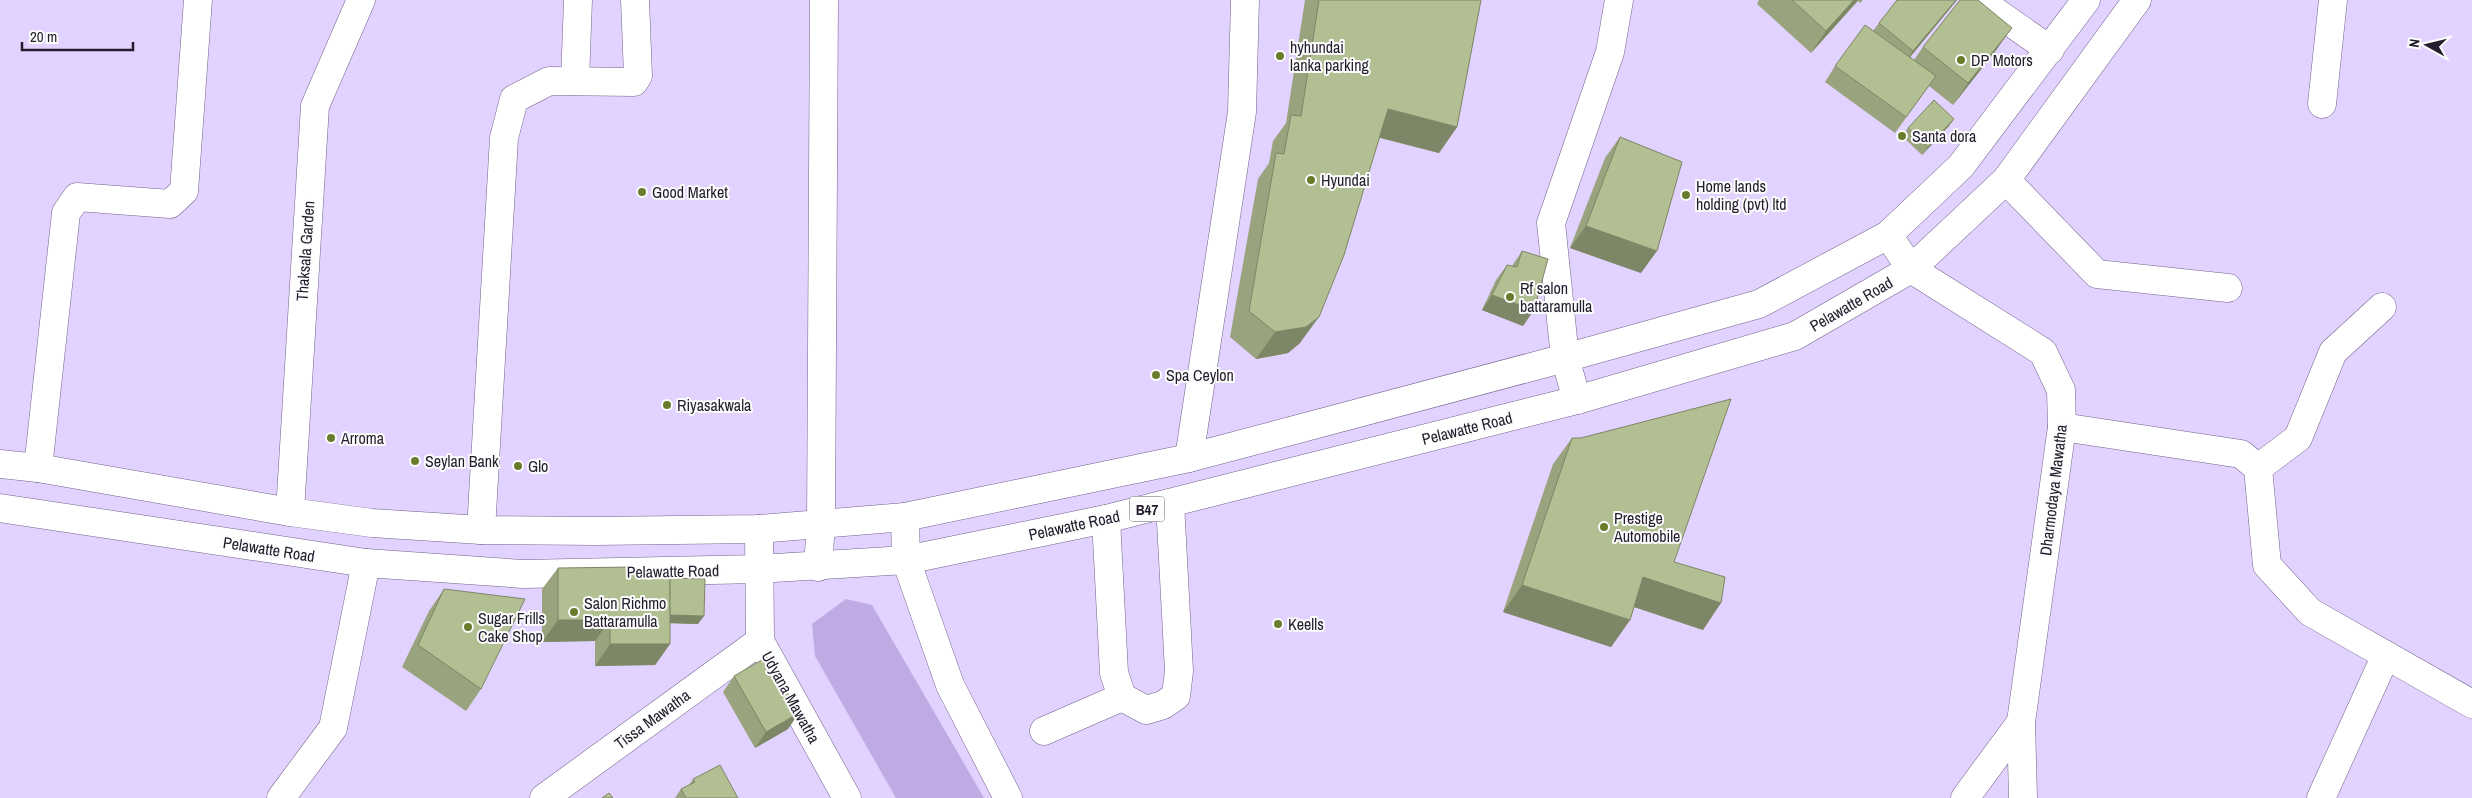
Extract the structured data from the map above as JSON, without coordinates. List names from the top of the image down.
{
  "streets": {
    "main road": [
      "Thaksala Garden",
      "Pelawatte Road",
      "Dharmodaya Mawatha",
      "B47",
      "Udyana Mawatha",
      "Tissa Mawatha"
    ]
  },
  "crossings": [
    ["Pelawatte Road", "Dharmodaya Mawatha"],
    ["Pelawatte Road", "Udyana Mawatha"],
    ["Udyana Mawatha", "Tissa Mawatha"]
  ],
  "places": [
    "hyhundai lanka parking",
    "DP Motors",
    "Santa dora",
    "Hyundai",
    "Good Market",
    "Home lands holding (pvt) ltd",
    "Rf salon battaramulla",
    "Spa Ceylon",
    "Riyasakwala",
    "Arroma",
    "Seylan Bank",
    "Glo",
    "Prestige Automobile",
    "Salon Richmo Battaramulla",
    "Keells",
    "Sugar Frills Cake Shop"
  ],
  "scale_bar": "20 m",
  "north": "left"
}
